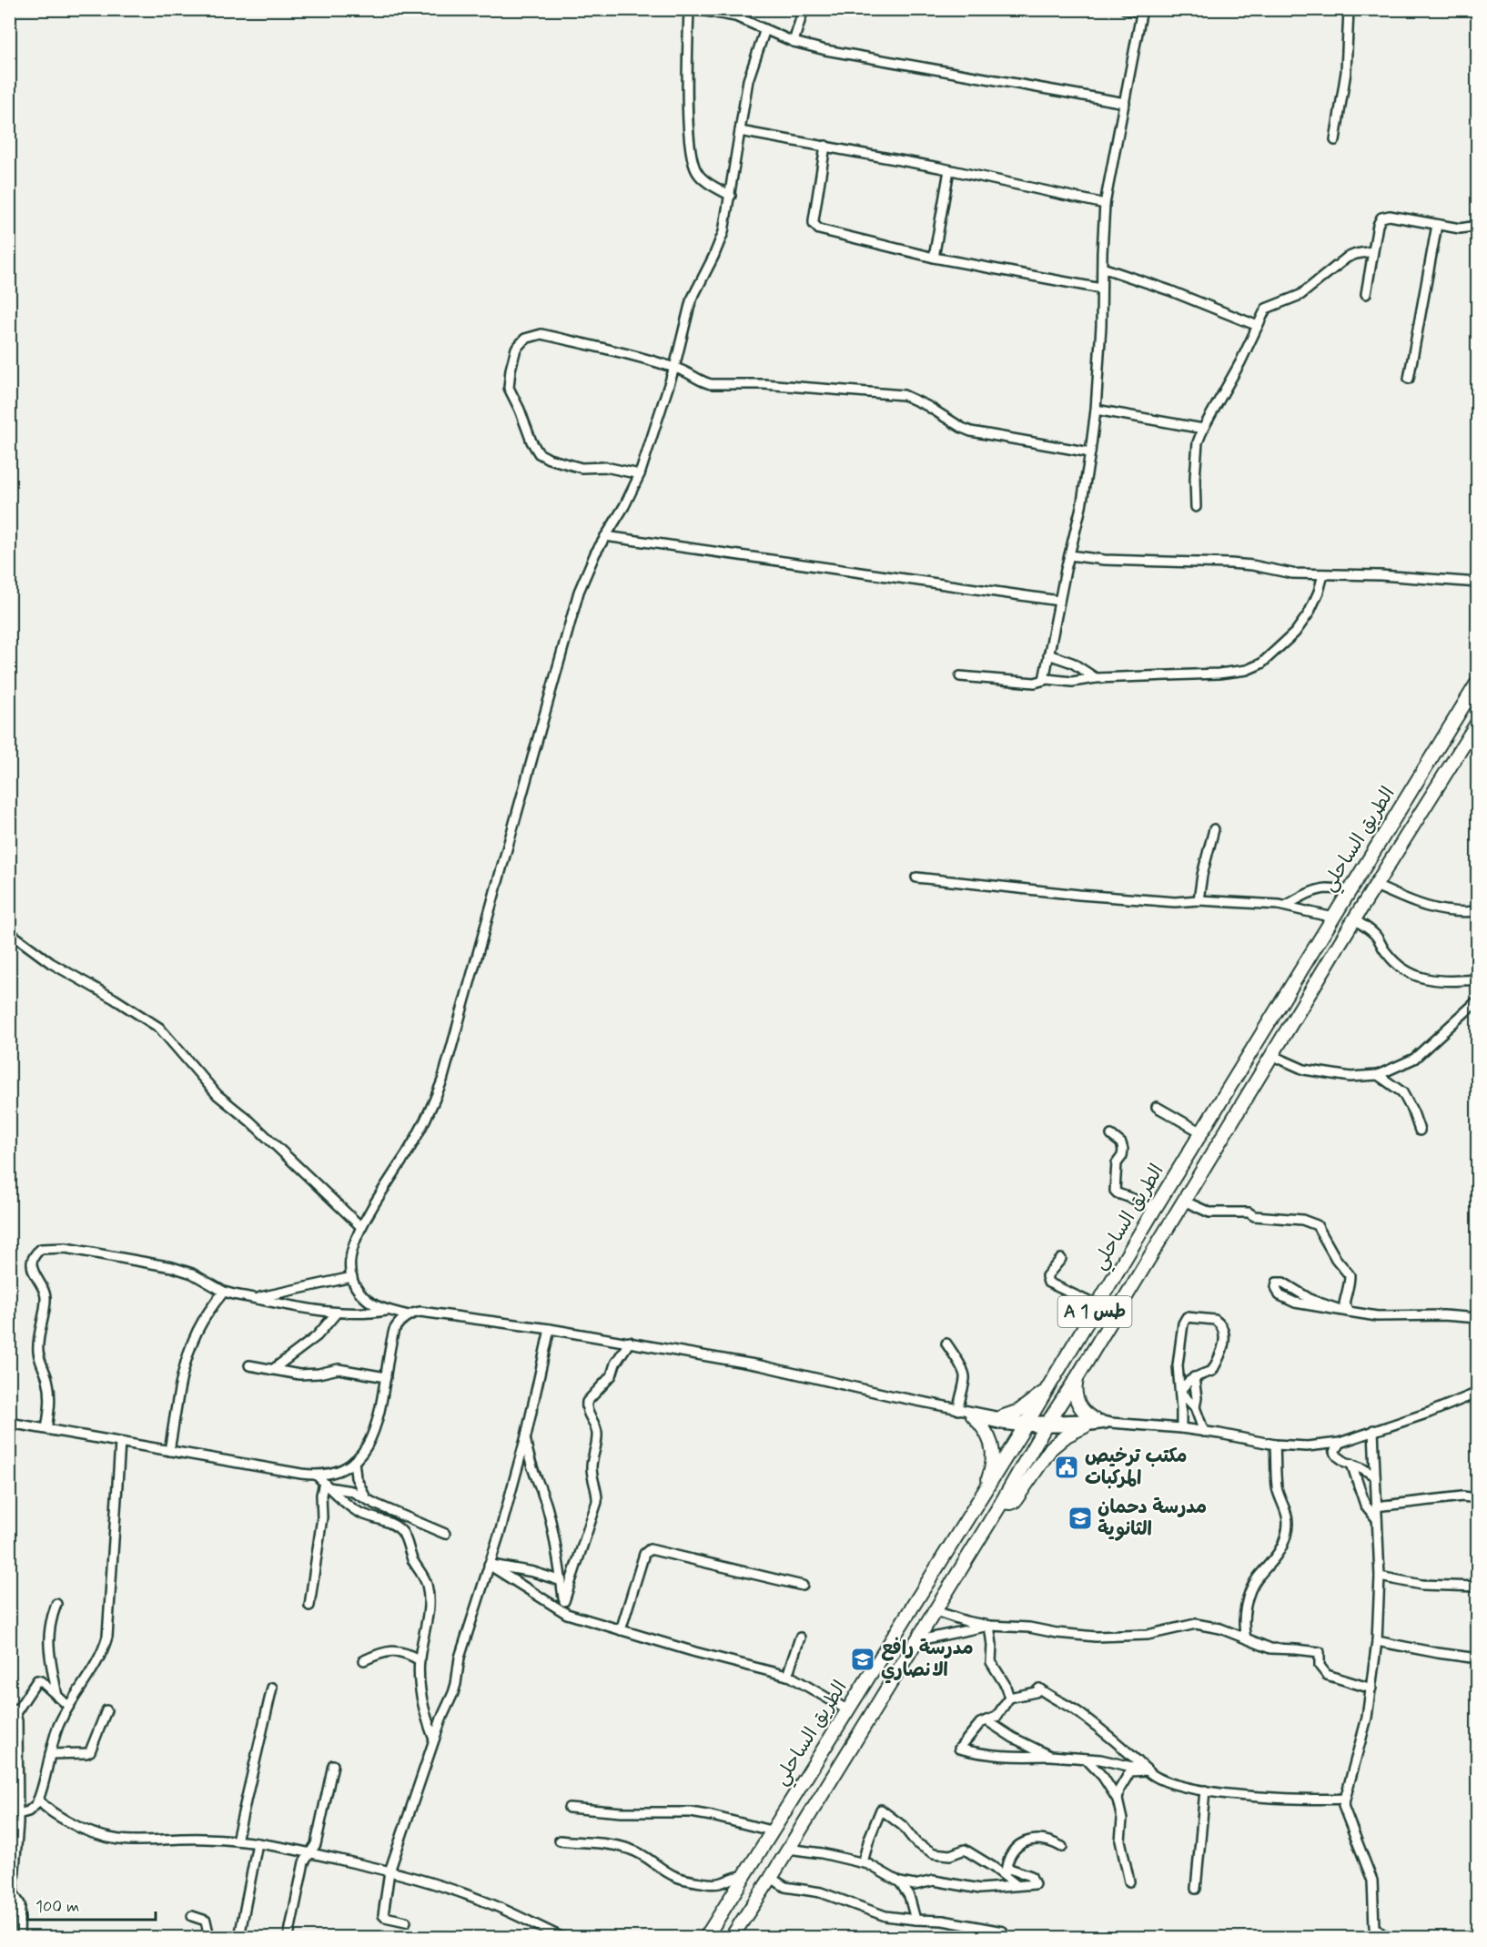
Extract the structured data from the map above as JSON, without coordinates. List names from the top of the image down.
{
  "streets": {
    "highway": ["الطريق الساحلي", "A 1 طس"]
  },
  "places": {
    "public building": ["مكتب ترخيص المركبات"],
    "school or university": ["مدرسة دحمان الثانوية", "مدرسة رافع الانصاري"]
  },
  "scale_bar": "100 m"
}
